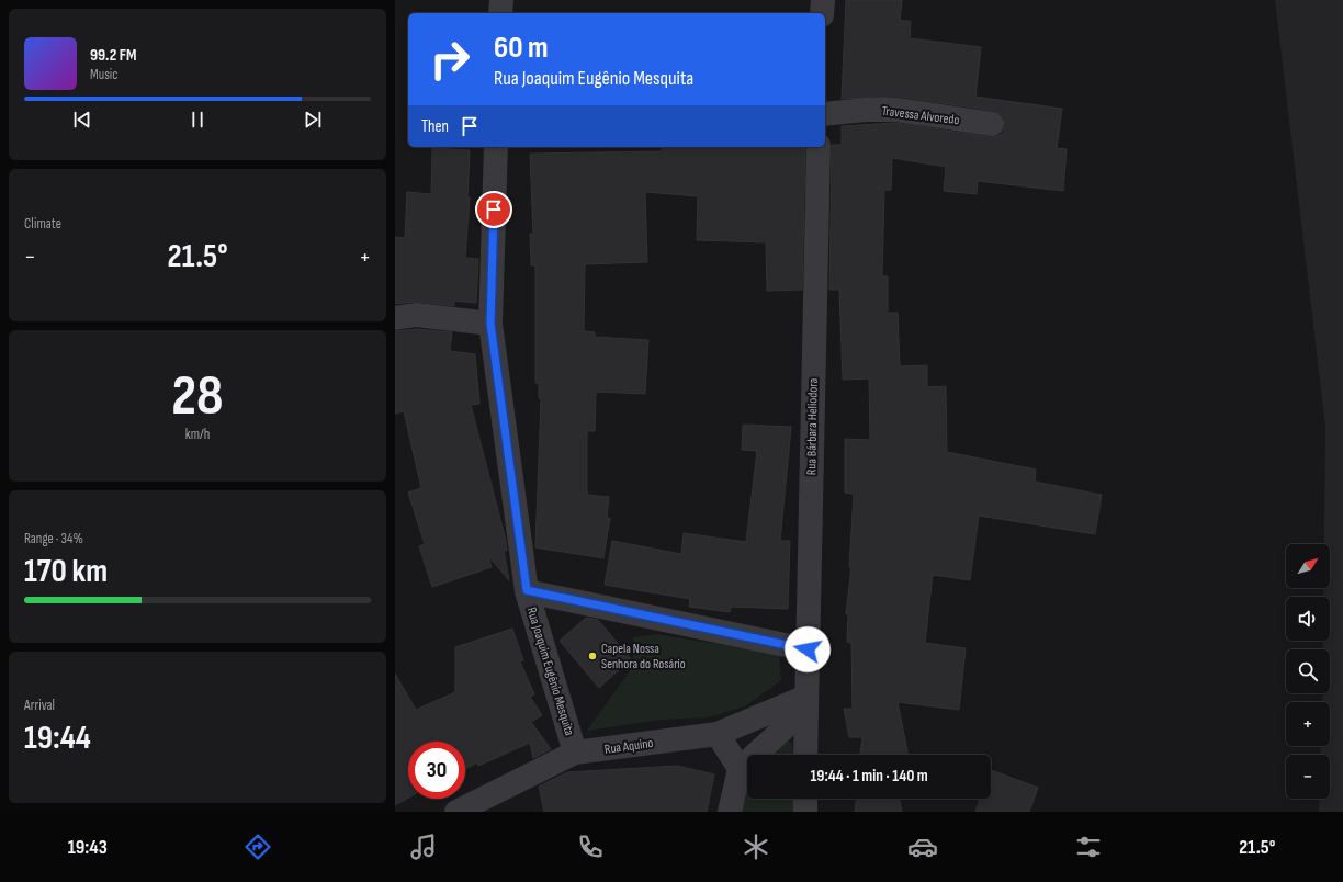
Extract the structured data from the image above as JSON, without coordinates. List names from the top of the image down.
{
  "streets": {
    "street": [
      "Travessa Alvoredo",
      "Rua Bárbara Heliodora",
      "Rua Joaquim Eugênio Mesquita",
      "Rua Aquino"
    ]
  },
  "crossings": [
    ["Rua Bárbara Heliodora", "Rua Joaquim Eugênio Mesquita"],
    ["Rua Bárbara Heliodora", "Rua Aquino"],
    ["Rua Joaquim Eugênio Mesquita", "Rua Aquino"]
  ],
  "places": ["Capela Nossa Senhora do Rosário"],
  "north": "top right",
  "page": {
    "turn": ["60 m", "Rua Joaquim Eugênio Mesquita"],
    "song": ["99.2 FM", "Music"],
    "then": "Then",
    "tile": [
      "Climate",
      ["28", "km/h"],
      ["Range · 34%", "170 km"],
      ["Arrival", "19:44"]
    ],
    "heat": ["−", "21.5°", "+"],
    "map_buttons": ["+", "−"],
    "limit": "30",
    "trip": "19:44 · 1 min · 140 m",
    "tabs": ["19:43", "21.5°"]
  }
}
